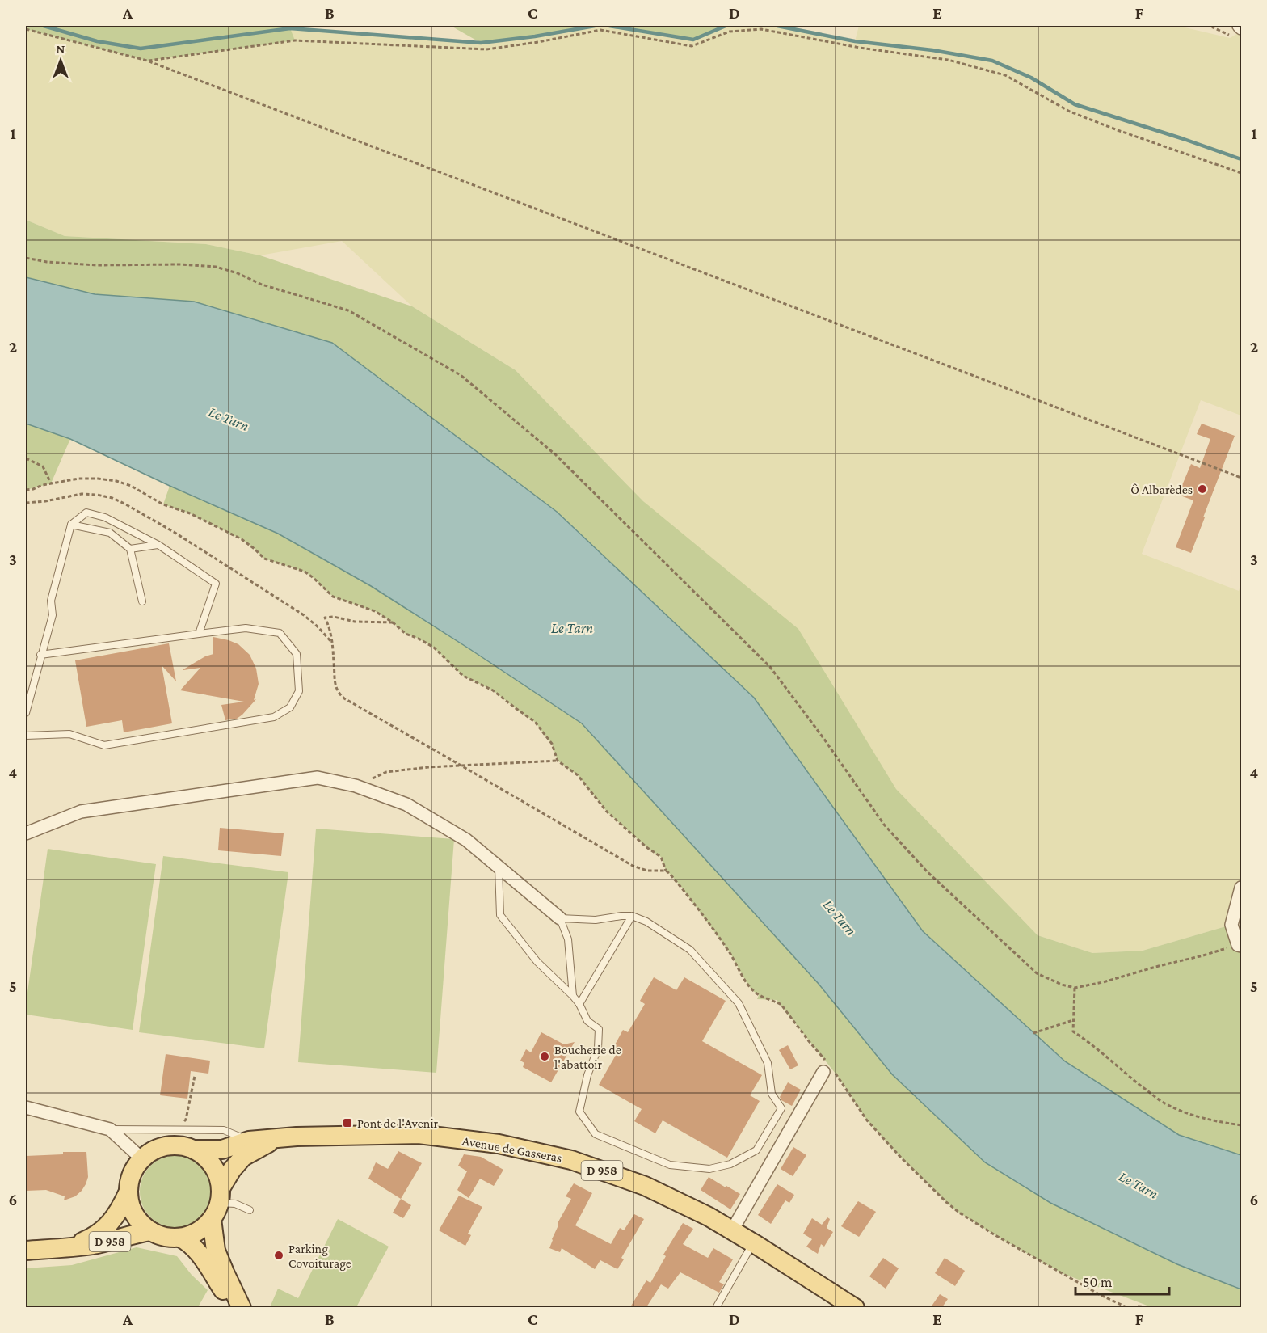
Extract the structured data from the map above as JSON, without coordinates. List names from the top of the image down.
{
  "streets": {
    "main road": ["Avenue de Gasseras", "D 958"]
  },
  "crossings": [
    ["Avenue de Gasseras", "D 958"]
  ],
  "water": ["Le Tarn"],
  "places": {
    "other": ["Ô Albarèdes", "Boucherie de l'abattoir", "Parking Covoiturage"],
    "transit": ["Pont de l'Avenir"]
  },
  "scale_bar": "50 m",
  "north": "top",
  "grid": {
    "columns": [
      "A",
      "B",
      "C",
      "D",
      "E",
      "F"
    ],
    "rows": [
      "1",
      "2",
      "3",
      "4",
      "5",
      "6"
    ]
  }
}
